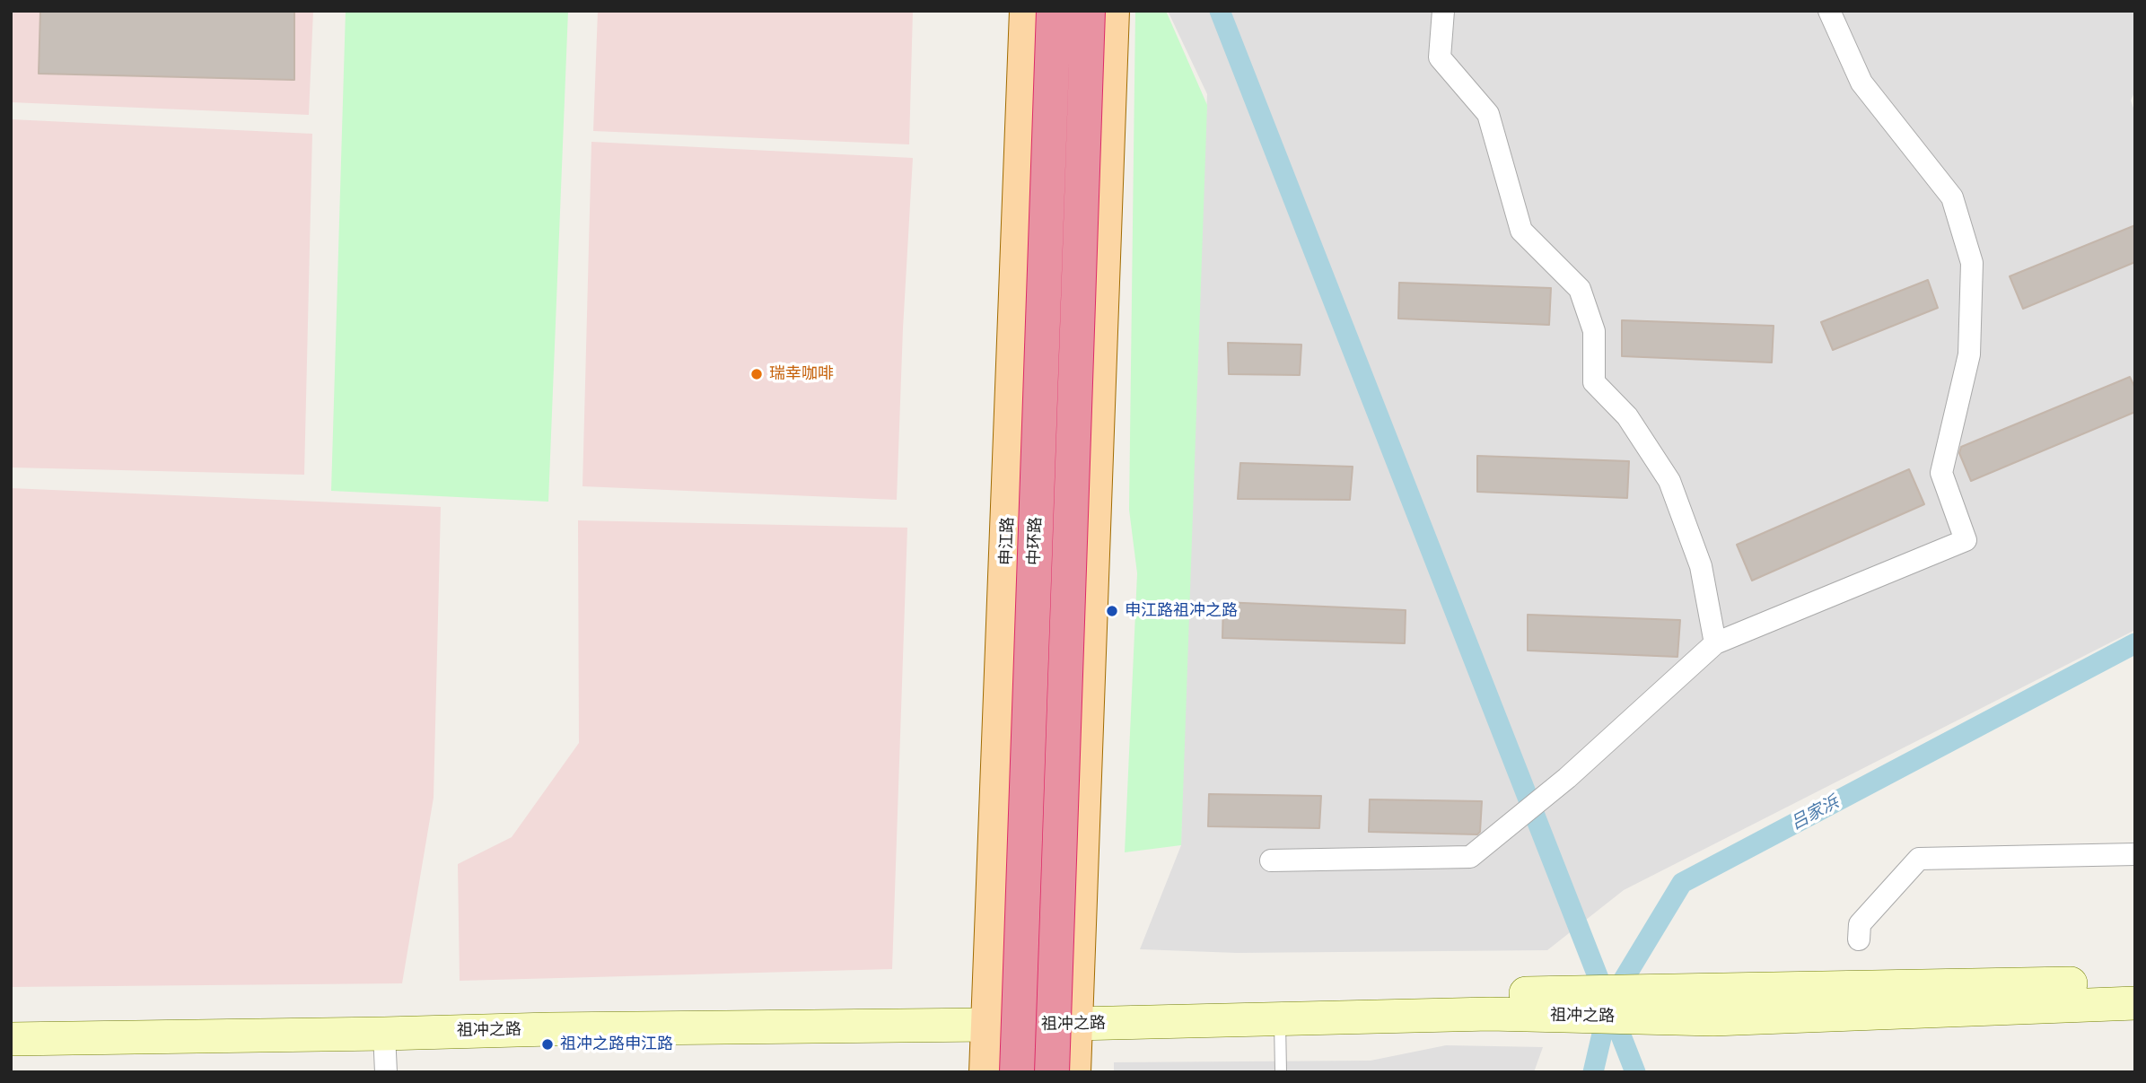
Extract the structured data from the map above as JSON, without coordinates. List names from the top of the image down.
{
  "streets": {
    "highway": ["中环路"],
    "main road": ["申江路", "祖冲之路"]
  },
  "crossings": [
    ["申江路", "祖冲之路"]
  ],
  "water": ["吕家浜"],
  "places": ["瑞幸咖啡", "申江路祖冲之路", "祖冲之路申江路"]
}
